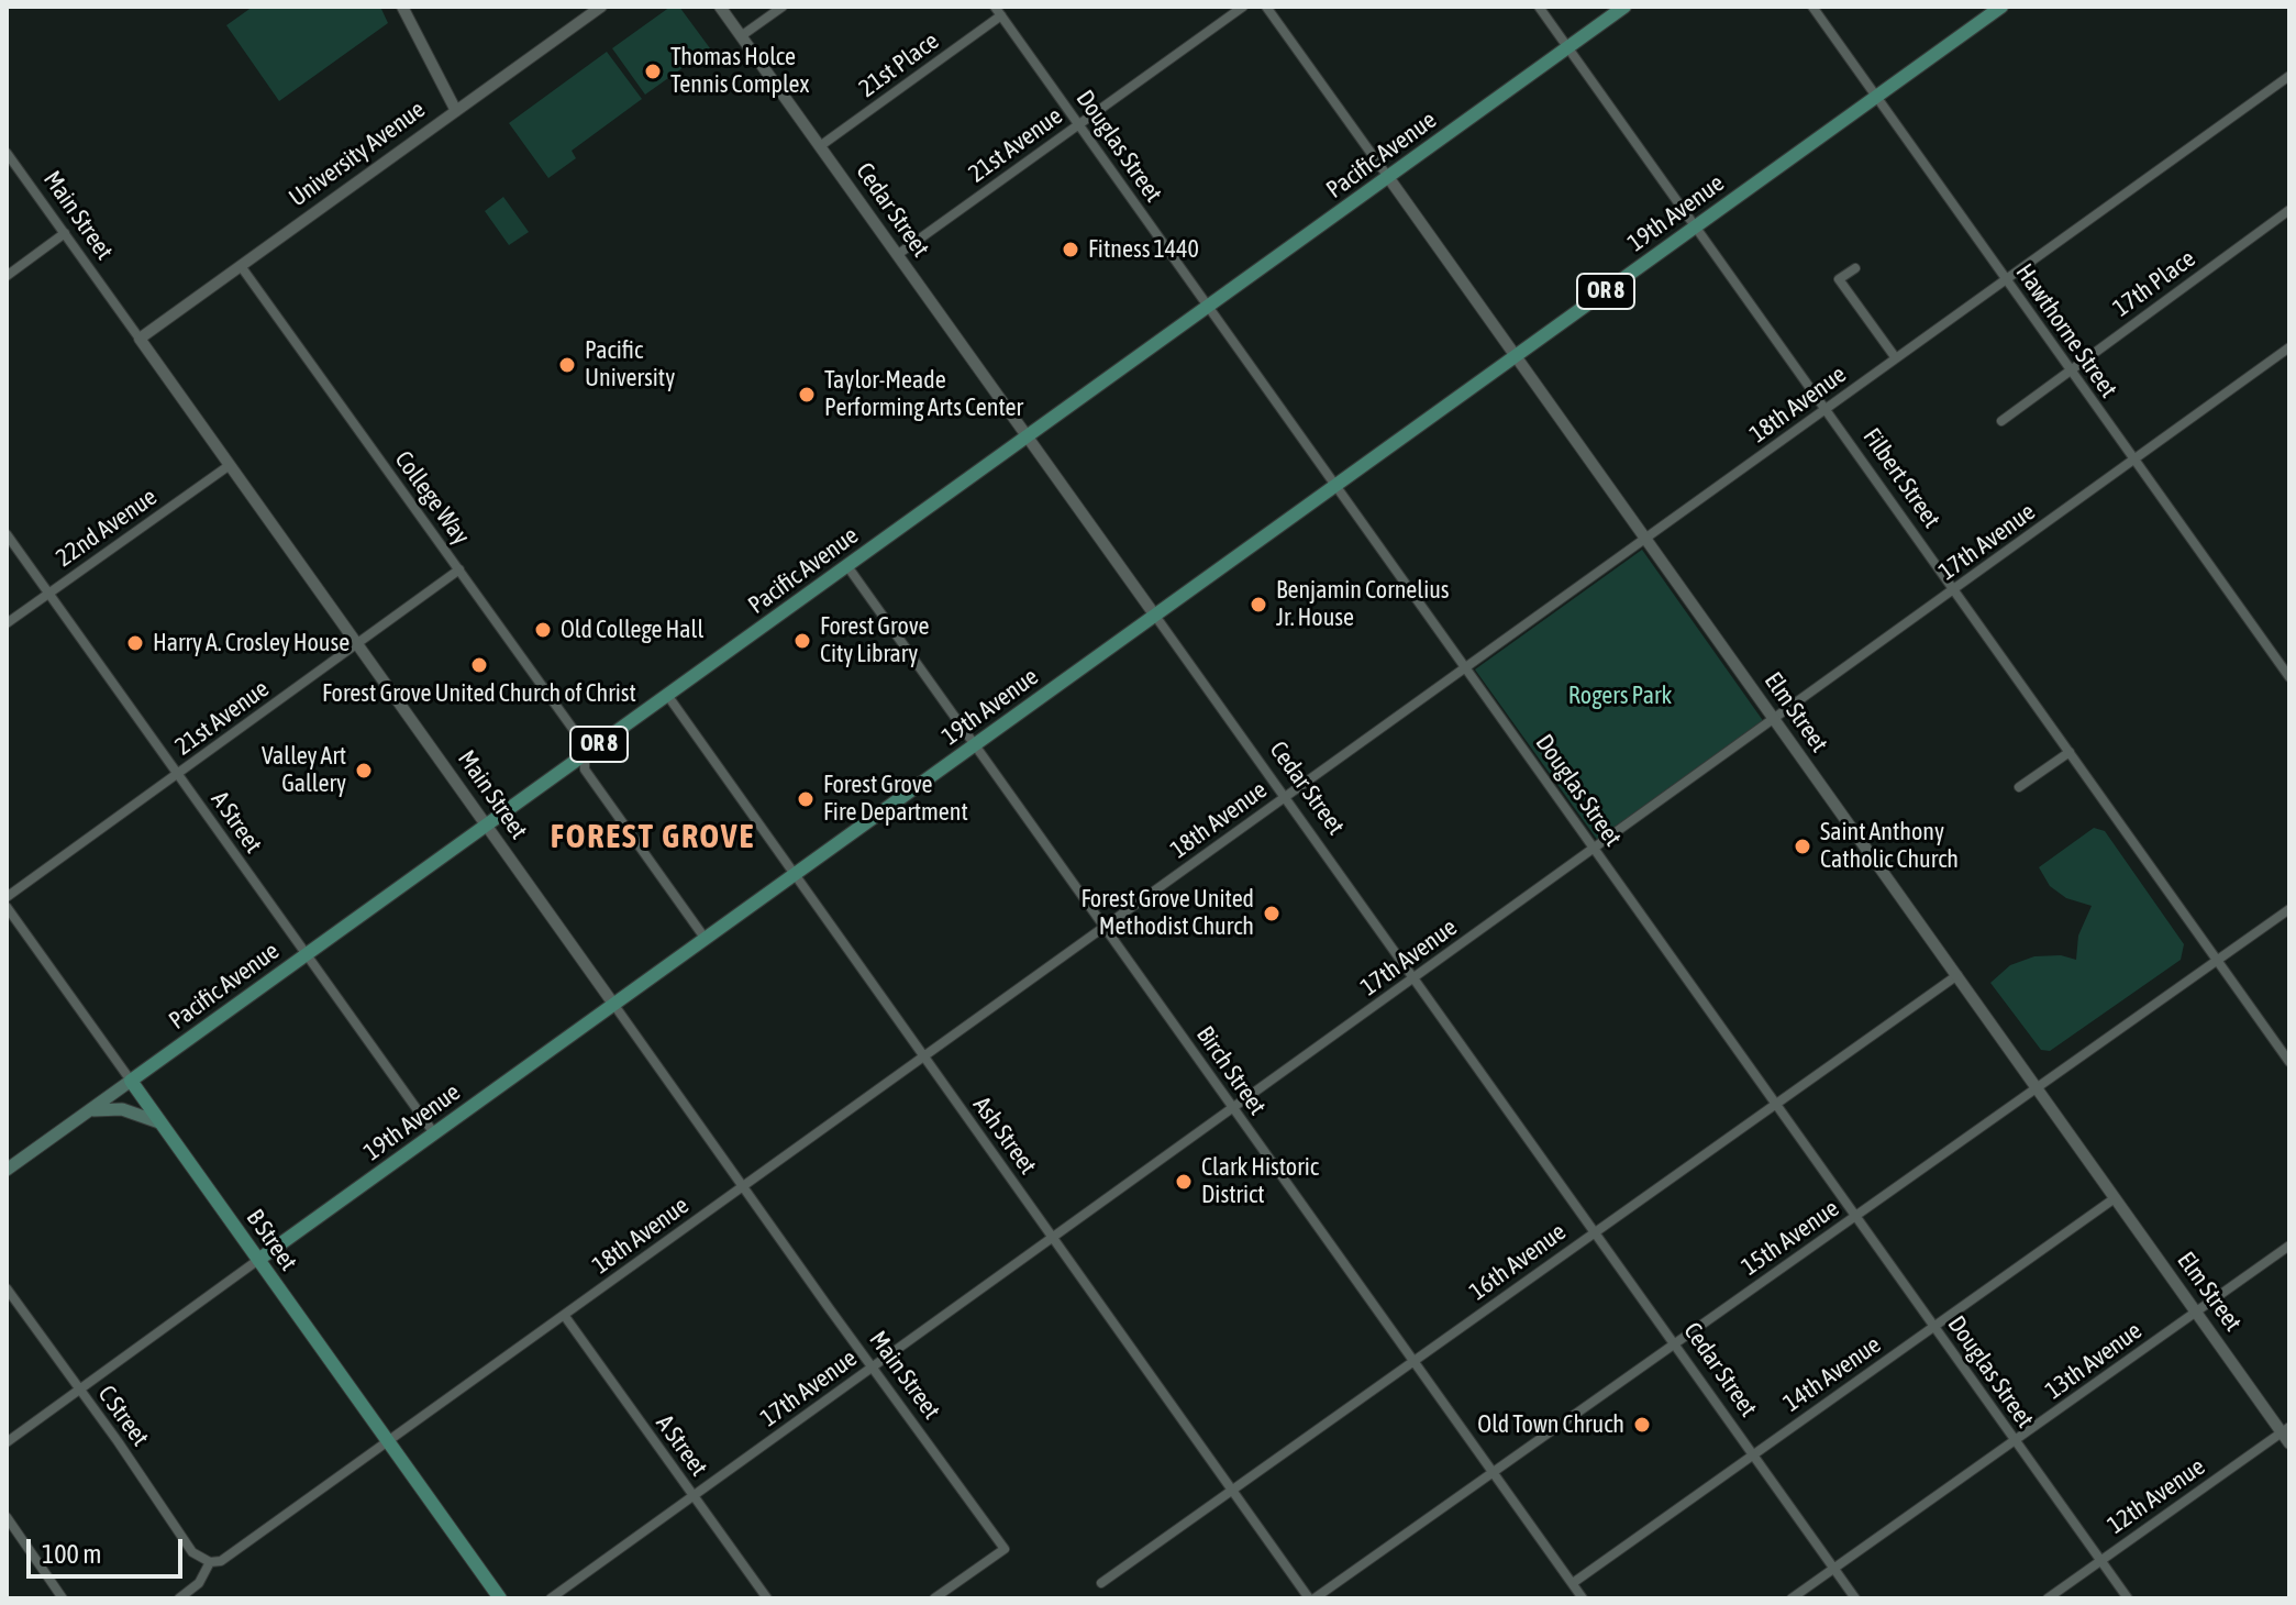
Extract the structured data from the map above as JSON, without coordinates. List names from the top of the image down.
{
  "streets": {
    "main road": [
      "Pacific Avenue",
      "19th Avenue",
      "OR 8",
      "B Street"
    ],
    "street": [
      "21st Place",
      "21st Avenue",
      "Douglas Street",
      "University Avenue",
      "Cedar Street",
      "Main Street",
      "17th Place",
      "Hawthorne Street",
      "18th Avenue",
      "Filbert Street",
      "College Way",
      "22nd Avenue",
      "17th Avenue",
      "Elm Street",
      "A Street",
      "Birch Street",
      "Ash Street",
      "15th Avenue",
      "16th Avenue",
      "13th Avenue",
      "14th Avenue",
      "C Street",
      "12th Avenue"
    ]
  },
  "crossings": [
    ["21st Place", "Douglas Street"],
    ["21st Place", "Cedar Street"],
    ["21st Avenue", "Douglas Street"],
    ["21st Avenue", "Cedar Street"],
    ["21st Avenue", "Main Street"],
    ["21st Avenue", "College Way"],
    ["21st Avenue", "A Street"],
    ["Douglas Street", "Pacific Avenue"],
    ["Douglas Street", "19th Avenue"],
    ["Douglas Street", "18th Avenue"],
    ["Douglas Street", "17th Avenue"],
    ["Douglas Street", "15th Avenue"],
    ["Douglas Street", "16th Avenue"],
    ["Douglas Street", "13th Avenue"],
    ["Douglas Street", "14th Avenue"],
    ["Douglas Street", "12th Avenue"],
    ["University Avenue", "Main Street"],
    ["University Avenue", "College Way"],
    ["Pacific Avenue", "Cedar Street"],
    ["Pacific Avenue", "Main Street"],
    ["Pacific Avenue", "Filbert Street"],
    ["Pacific Avenue", "College Way"],
    ["Pacific Avenue", "Elm Street"],
    ["Pacific Avenue", "A Street"],
    ["Pacific Avenue", "Birch Street"],
    ["Pacific Avenue", "Ash Street"],
    ["Pacific Avenue", "B Street"],
    ["Cedar Street", "19th Avenue"],
    ["Cedar Street", "18th Avenue"],
    ["Cedar Street", "17th Avenue"],
    ["Cedar Street", "15th Avenue"],
    ["Cedar Street", "16th Avenue"],
    ["Cedar Street", "13th Avenue"],
    ["Cedar Street", "14th Avenue"],
    ["19th Avenue", "Main Street"],
    ["19th Avenue", "Hawthorne Street"],
    ["19th Avenue", "Filbert Street"],
    ["19th Avenue", "College Way"],
    ["19th Avenue", "Elm Street"],
    ["19th Avenue", "A Street"],
    ["19th Avenue", "Birch Street"],
    ["19th Avenue", "Ash Street"],
    ["19th Avenue", "B Street"],
    ["19th Avenue", "C Street"],
    ["Main Street", "18th Avenue"],
    ["Main Street", "22nd Avenue"],
    ["Main Street", "17th Avenue"],
    ["17th Place", "Hawthorne Street"],
    ["Hawthorne Street", "18th Avenue"],
    ["Hawthorne Street", "17th Avenue"],
    ["18th Avenue", "Filbert Street"],
    ["18th Avenue", "Elm Street"],
    ["18th Avenue", "A Street"],
    ["18th Avenue", "Birch Street"],
    ["18th Avenue", "Ash Street"],
    ["18th Avenue", "B Street"],
    ["18th Avenue", "C Street"],
    ["Filbert Street", "17th Avenue"],
    ["Filbert Street", "15th Avenue"],
    ["22nd Avenue", "A Street"],
    ["17th Avenue", "Elm Street"],
    ["17th Avenue", "A Street"],
    ["17th Avenue", "Birch Street"],
    ["17th Avenue", "Ash Street"],
    ["Elm Street", "15th Avenue"],
    ["Elm Street", "16th Avenue"],
    ["Elm Street", "13th Avenue"],
    ["Elm Street", "14th Avenue"],
    ["Elm Street", "12th Avenue"],
    ["Birch Street", "15th Avenue"],
    ["Birch Street", "16th Avenue"],
    ["Birch Street", "14th Avenue"],
    ["Ash Street", "15th Avenue"],
    ["Ash Street", "16th Avenue"]
  ],
  "districts": ["FOREST GROVE"],
  "parks": ["Rogers Park"],
  "places": [
    "Thomas Holce Tennis Complex",
    "Fitness 1440",
    "Pacific University",
    "Taylor-Meade Performing Arts Center",
    "Benjamin Cornelius Jr. House",
    "Old College Hall",
    "Forest Grove City Library",
    "Harry A. Crosley House",
    "Forest Grove United Church of Christ",
    "Valley Art Gallery",
    "Forest Grove Fire Department",
    "Saint Anthony Catholic Church",
    "Forest Grove United Methodist Church",
    "Clark Historic District",
    "Old Town Chruch"
  ],
  "scale_bar": "100 m"
}
